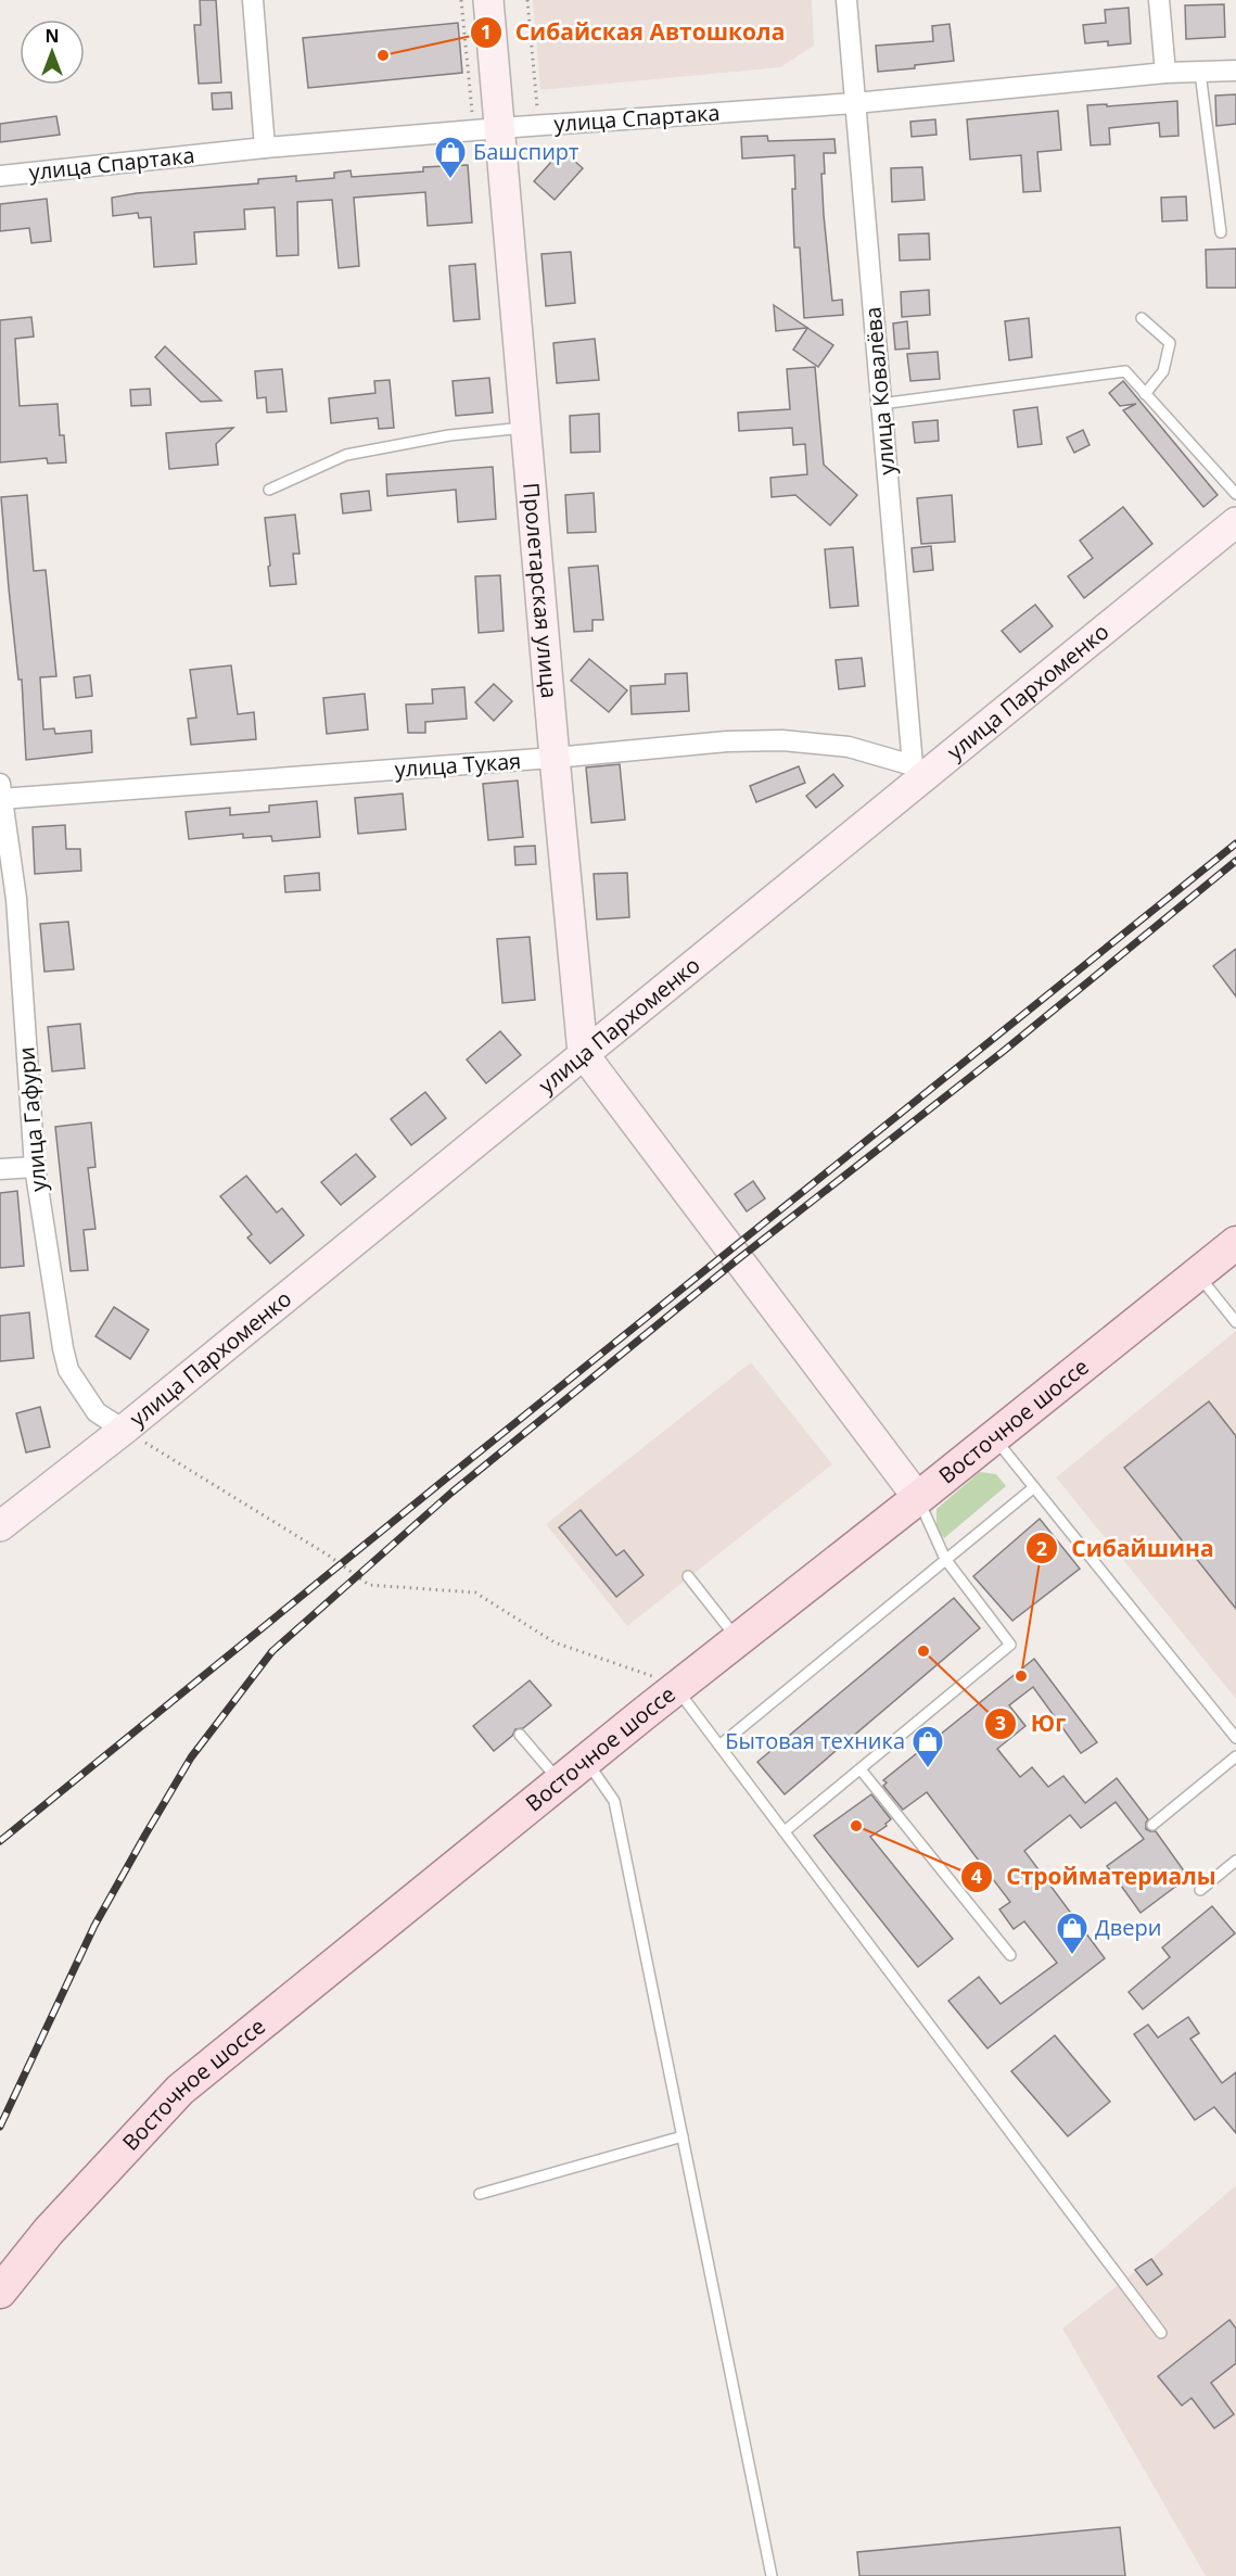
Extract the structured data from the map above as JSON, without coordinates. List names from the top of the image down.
{
  "streets": {
    "main road": ["Пролетарская улица", "улица Пархоменко", "Восточное шоссе"],
    "street": [
      "улица Спартака",
      "улица Ковалёва",
      "улица Тукая",
      "улица Гафури"
    ]
  },
  "crossings": [
    ["улица Спартака", "улица Ковалёва"],
    ["улица Спартака", "Пролетарская улица"],
    ["улица Ковалёва", "улица Пархоменко"],
    ["улица Ковалёва", "улица Тукая"],
    ["Пролетарская улица", "улица Пархоменко"],
    ["Пролетарская улица", "улица Тукая"],
    ["улица Пархоменко", "улица Тукая"],
    ["улица Пархоменко", "улица Гафури"],
    ["улица Тукая", "улица Гафури"]
  ],
  "places": {
    "other": [
      "Сибайская Автошкола",
      "Юг",
      "Сибайшина",
      "Стройматериалы"
    ],
    "shop": ["Башспирт", "Бытовая техника", "Двери"]
  },
  "north": "top"
}
